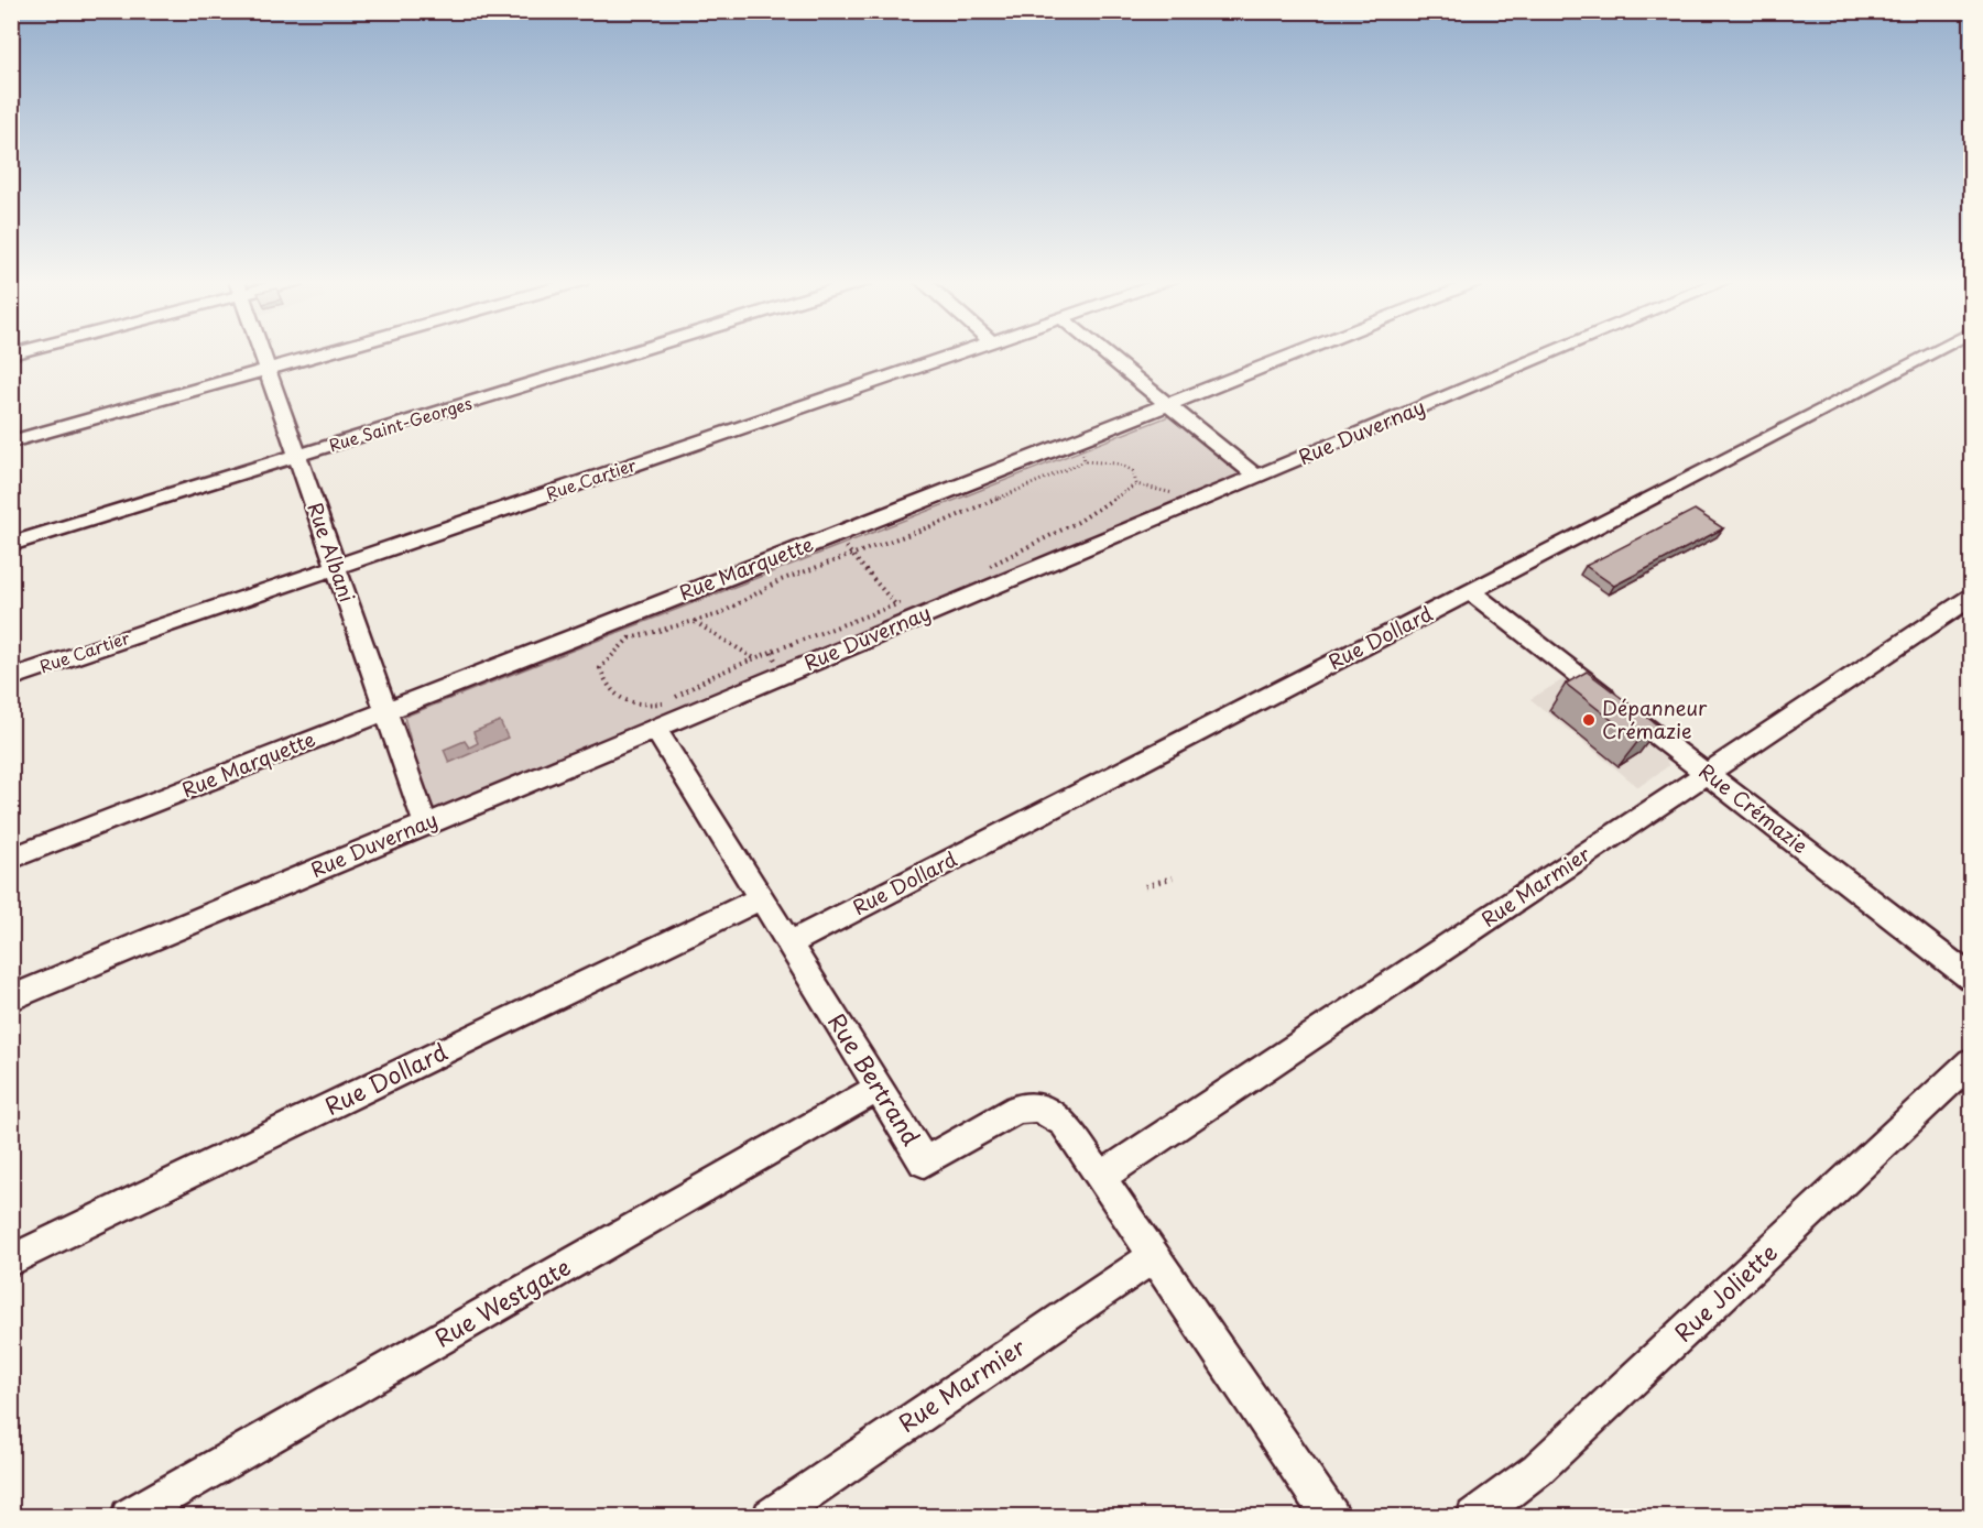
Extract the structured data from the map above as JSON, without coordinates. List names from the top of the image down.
{
  "streets": {
    "street": [
      "Rue Saint-Georges",
      "Rue Duvernay",
      "Rue Cartier",
      "Rue Albani",
      "Rue Marquette",
      "Rue Dollard",
      "Rue Crémazie",
      "Rue Marmier",
      "Rue Bertrand",
      "Rue Joliette",
      "Rue Westgate"
    ]
  },
  "crossings": [
    ["Rue Saint-Georges", "Rue Albani"],
    ["Rue Duvernay", "Rue Albani"],
    ["Rue Duvernay", "Rue Bertrand"],
    ["Rue Cartier", "Rue Albani"],
    ["Rue Albani", "Rue Marquette"],
    ["Rue Dollard", "Rue Crémazie"],
    ["Rue Dollard", "Rue Bertrand"],
    ["Rue Crémazie", "Rue Marmier"],
    ["Rue Marmier", "Rue Bertrand"],
    ["Rue Bertrand", "Rue Westgate"]
  ],
  "places": ["Dépanneur Crémazie"]
}
